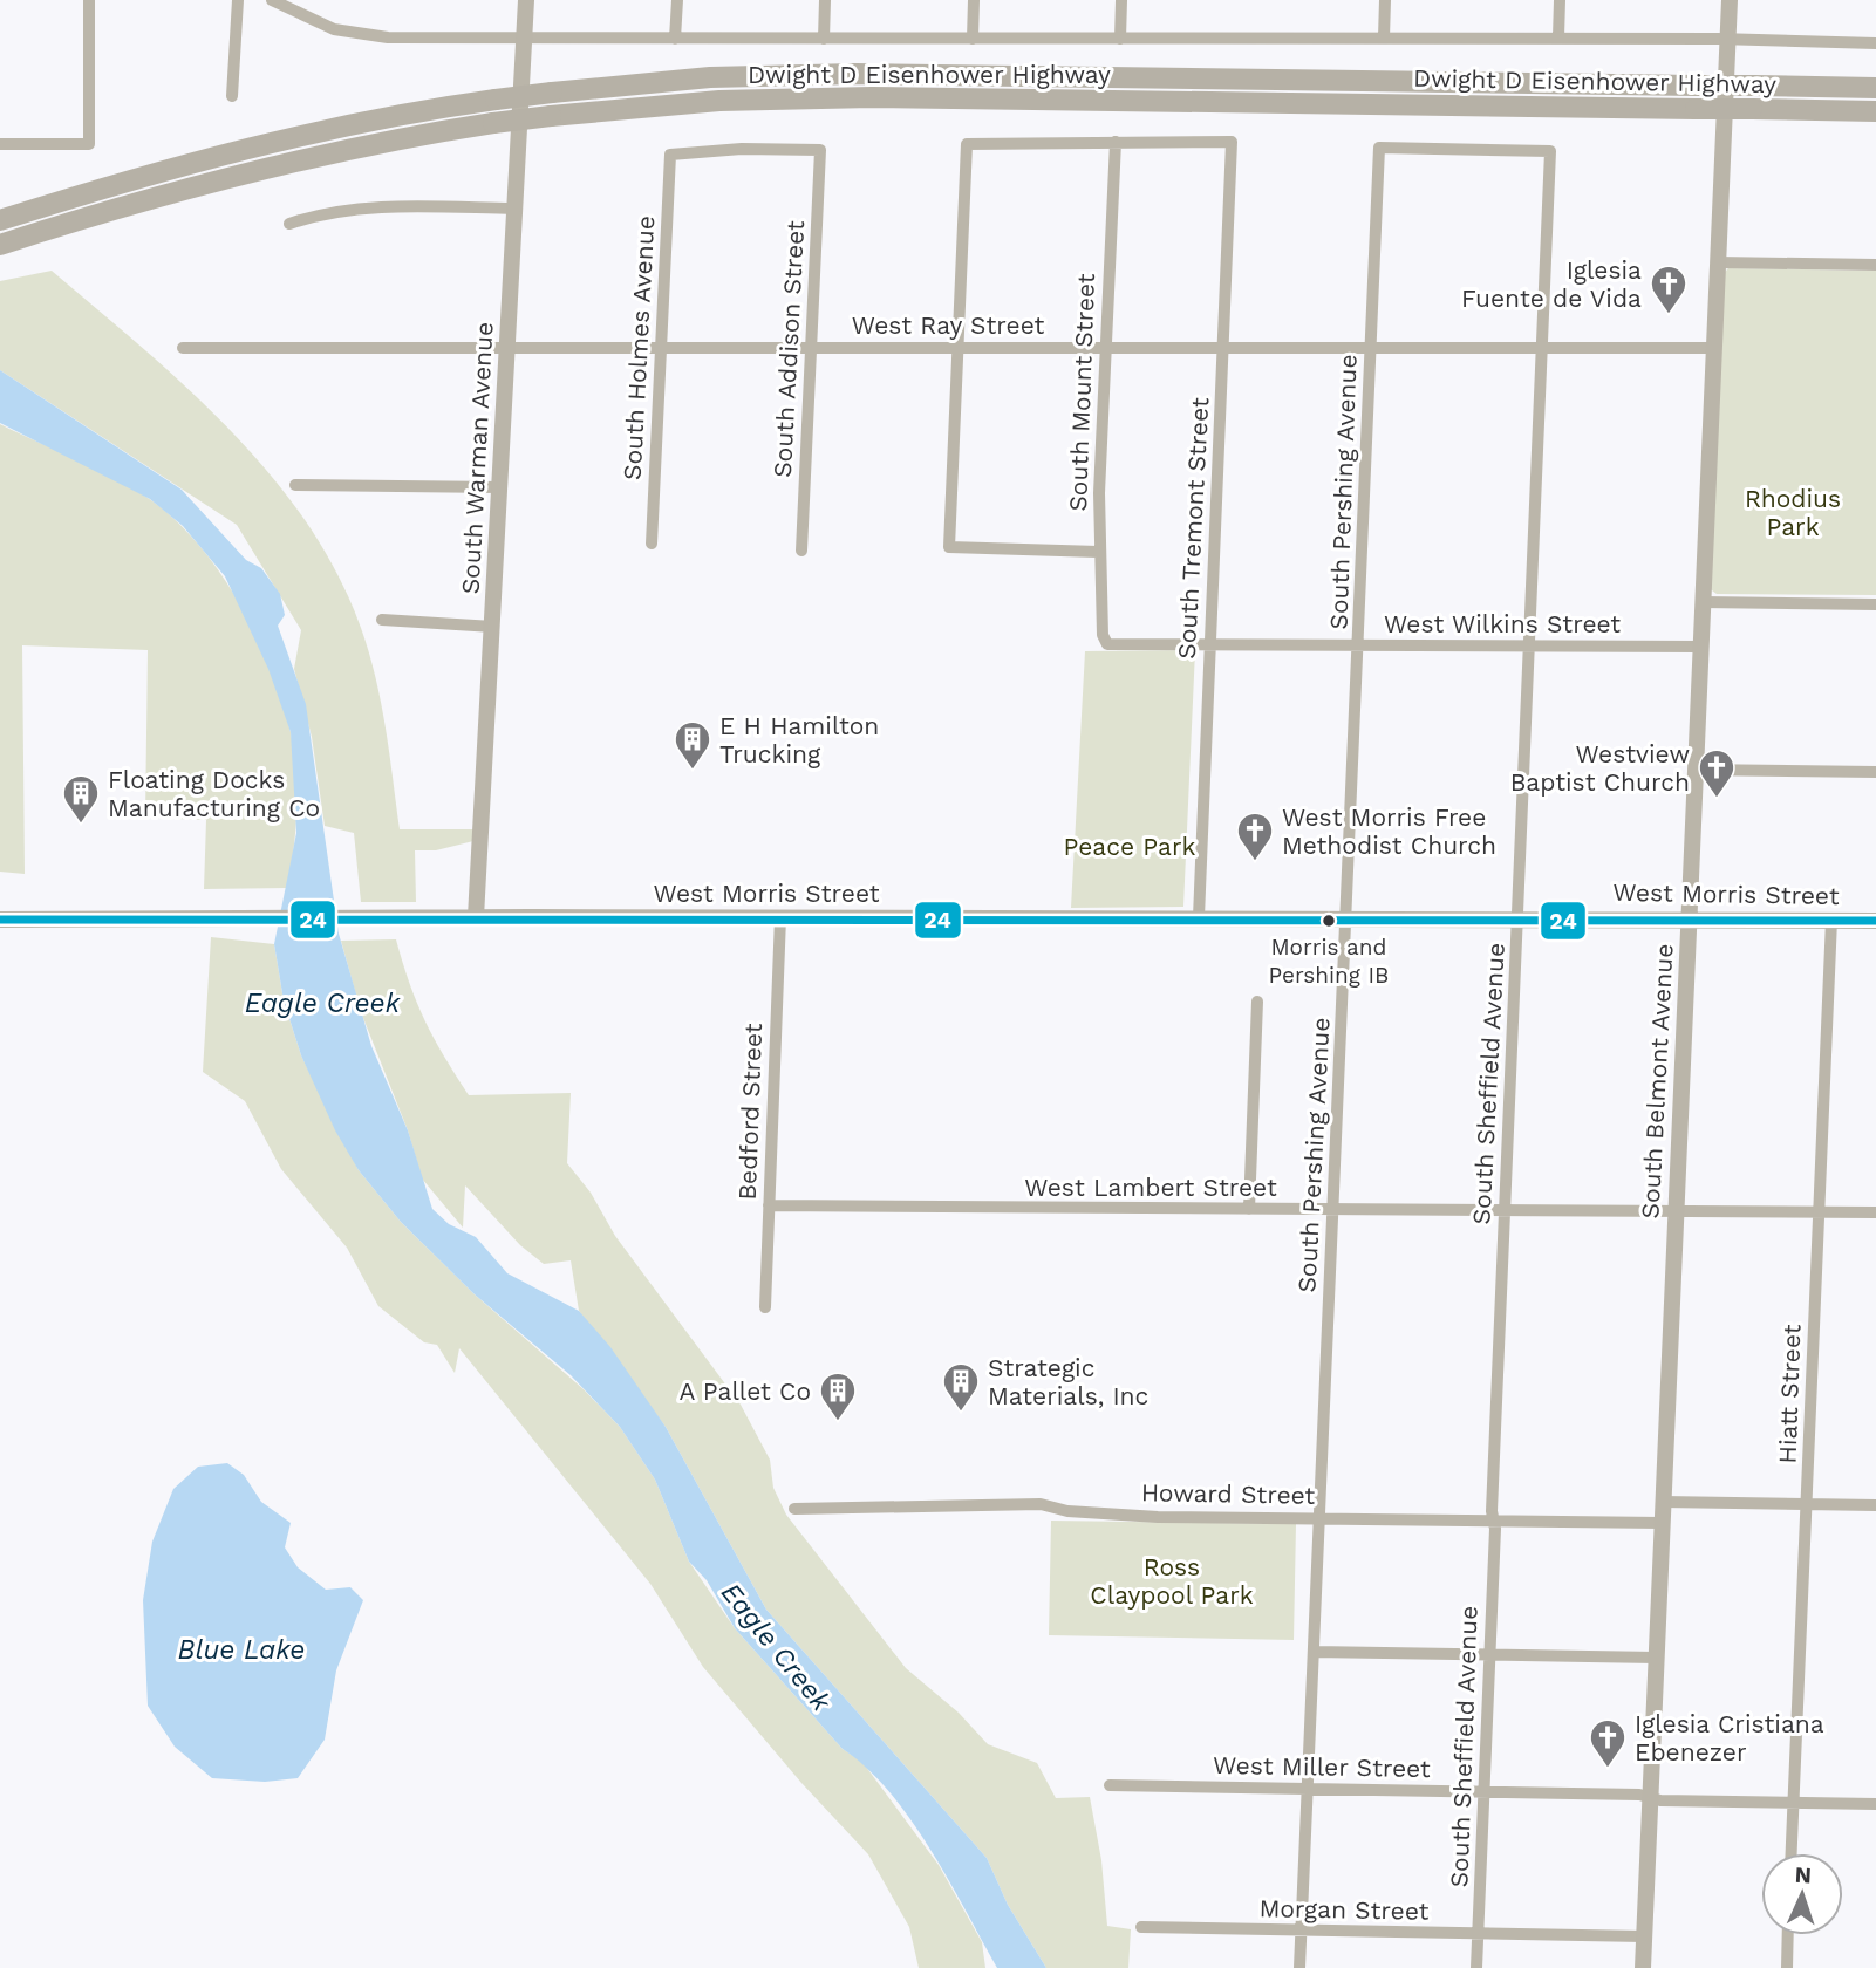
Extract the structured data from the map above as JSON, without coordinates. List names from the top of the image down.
{
  "streets": {
    "highway": ["Dwight D Eisenhower Highway"],
    "main road": ["South Warman Avenue", "West Morris Street", "South Belmont Avenue"],
    "street": [
      "West Ray Street",
      "South Holmes Avenue",
      "South Addison Street",
      "South Mount Street",
      "South Pershing Avenue",
      "South Tremont Street",
      "West Wilkins Street",
      "South Sheffield Avenue",
      "Bedford Street",
      "West Lambert Street",
      "Hiatt Street",
      "Howard Street",
      "West Miller Street",
      "Morgan Street"
    ]
  },
  "crossings": [
    ["West Ray Street", "South Holmes Avenue"],
    ["West Ray Street", "South Addison Street"],
    ["West Ray Street", "South Mount Street"],
    ["West Ray Street", "South Warman Avenue"],
    ["West Ray Street", "South Pershing Avenue"],
    ["West Ray Street", "South Tremont Street"],
    ["West Ray Street", "South Belmont Avenue"],
    ["West Ray Street", "South Sheffield Avenue"],
    ["South Holmes Avenue", "South Addison Street"],
    ["South Mount Street", "South Tremont Street"],
    ["South Mount Street", "West Wilkins Street"],
    ["South Warman Avenue", "West Morris Street"],
    ["South Pershing Avenue", "West Wilkins Street"],
    ["South Pershing Avenue", "West Morris Street"],
    ["South Pershing Avenue", "South Sheffield Avenue"],
    ["South Pershing Avenue", "West Lambert Street"],
    ["South Pershing Avenue", "Howard Street"],
    ["South Pershing Avenue", "West Miller Street"],
    ["South Pershing Avenue", "Morgan Street"],
    ["South Tremont Street", "West Wilkins Street"],
    ["South Tremont Street", "West Morris Street"],
    ["West Wilkins Street", "South Belmont Avenue"],
    ["West Wilkins Street", "South Sheffield Avenue"],
    ["West Morris Street", "South Belmont Avenue"],
    ["West Morris Street", "South Sheffield Avenue"],
    ["West Morris Street", "Bedford Street"],
    ["West Morris Street", "Hiatt Street"],
    ["South Belmont Avenue", "West Lambert Street"],
    ["South Belmont Avenue", "Howard Street"],
    ["South Belmont Avenue", "West Miller Street"],
    ["South Belmont Avenue", "Morgan Street"],
    ["South Sheffield Avenue", "West Lambert Street"],
    ["South Sheffield Avenue", "Howard Street"],
    ["South Sheffield Avenue", "West Miller Street"],
    ["South Sheffield Avenue", "Morgan Street"],
    ["Bedford Street", "West Lambert Street"],
    ["West Lambert Street", "Hiatt Street"],
    ["Hiatt Street", "West Miller Street"]
  ],
  "water": ["Eagle Creek", "Blue Lake"],
  "parks": ["Rhodius Park", "Peace Park", "Ross Claypool Park"],
  "places": {
    "church": [
      "Iglesia Fuente de Vida",
      "Westview Baptist Church",
      "West Morris Free Methodist Church",
      "Iglesia Cristiana Ebenezer"
    ],
    "building": [
      "E H Hamilton Trucking",
      "Floating Docks Manufacturing Co",
      "Strategic Materials, Inc",
      "A Pallet Co"
    ],
    "other": ["Morris and Pershing IB"]
  },
  "lines": ["transit line 24"],
  "north": "top"
}
